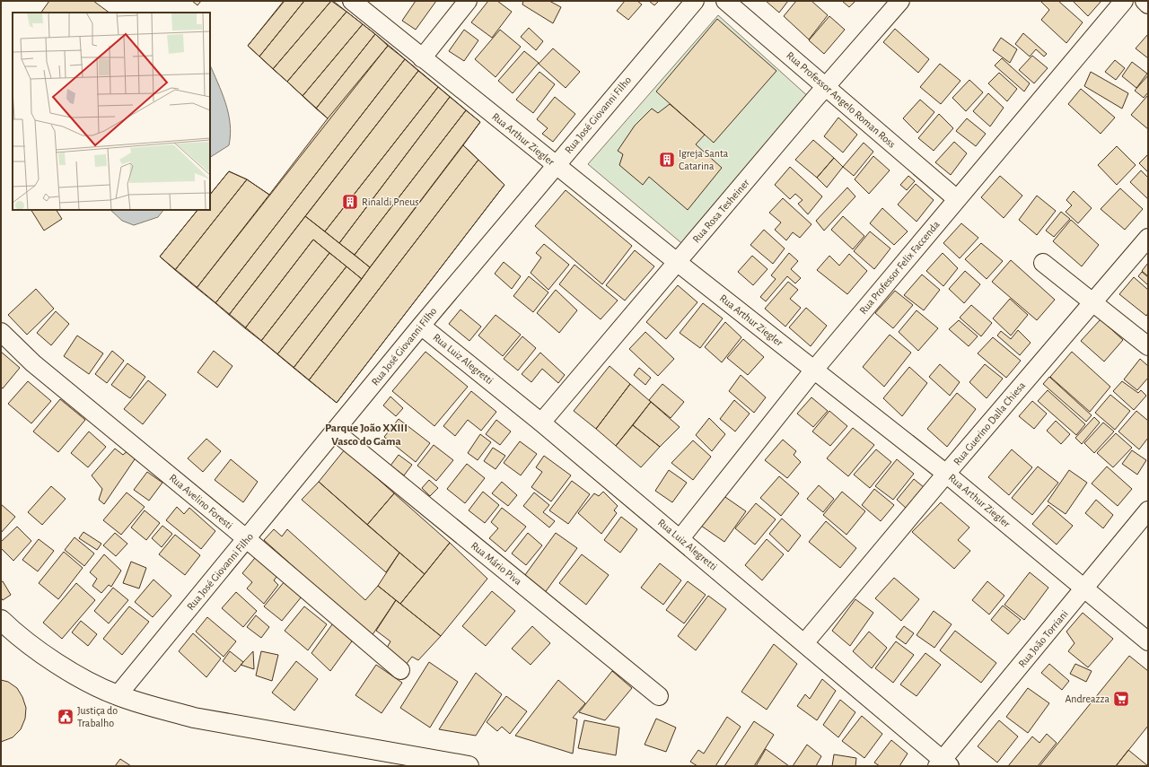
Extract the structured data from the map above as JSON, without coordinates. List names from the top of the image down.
{
  "streets": {
    "street": [
      "Rua Professor Angelo Roman Ross",
      "Rua José Giovanni Filho",
      "Rua Arthur Ziegler",
      "Rua Rosa Tesheiner",
      "Rua Professor Felix Faccenda",
      "Rua Luiz Alegretti",
      "Rua Guerino Dalla Chiesa",
      "Rua Avelino Foresti",
      "Rua Mário Piva",
      "Rua João Torriani"
    ]
  },
  "crossings": [
    ["Rua Professor Angelo Roman Ross", "Rua Rosa Tesheiner"],
    ["Rua Professor Angelo Roman Ross", "Rua Professor Felix Faccenda"],
    ["Rua José Giovanni Filho", "Rua Arthur Ziegler"],
    ["Rua José Giovanni Filho", "Rua Luiz Alegretti"],
    ["Rua José Giovanni Filho", "Rua Avelino Foresti"],
    ["Rua José Giovanni Filho", "Rua Mário Piva"],
    ["Rua Arthur Ziegler", "Rua Rosa Tesheiner"],
    ["Rua Arthur Ziegler", "Rua Professor Felix Faccenda"],
    ["Rua Arthur Ziegler", "Rua Guerino Dalla Chiesa"],
    ["Rua Arthur Ziegler", "Rua João Torriani"],
    ["Rua Rosa Tesheiner", "Rua Luiz Alegretti"],
    ["Rua Professor Felix Faccenda", "Rua Luiz Alegretti"],
    ["Rua Luiz Alegretti", "Rua Guerino Dalla Chiesa"],
    ["Rua Luiz Alegretti", "Rua João Torriani"]
  ],
  "districts": ["Parque João XXIII Vasco do Gama"],
  "places": {
    "building": ["Igreja Santa Catarina", "Rinaldi Pneus"],
    "supermarket": ["Andreazza"],
    "public building": ["Justiça do Trabalho"]
  }
}
